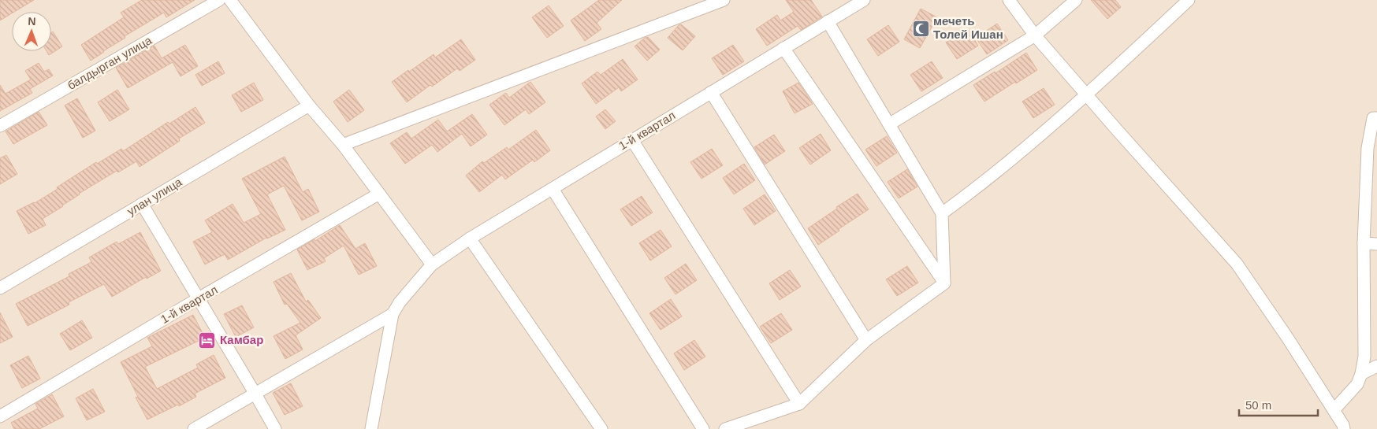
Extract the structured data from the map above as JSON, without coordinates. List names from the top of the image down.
{
  "streets": {
    "street": ["балдырган улица", "1-й квартал", "улан улица"]
  },
  "places": {
    "mosque": ["мечеть Толей Ишан"],
    "hotel": ["Камбар"]
  },
  "scale_bar": "50 m",
  "north": "top"
}
